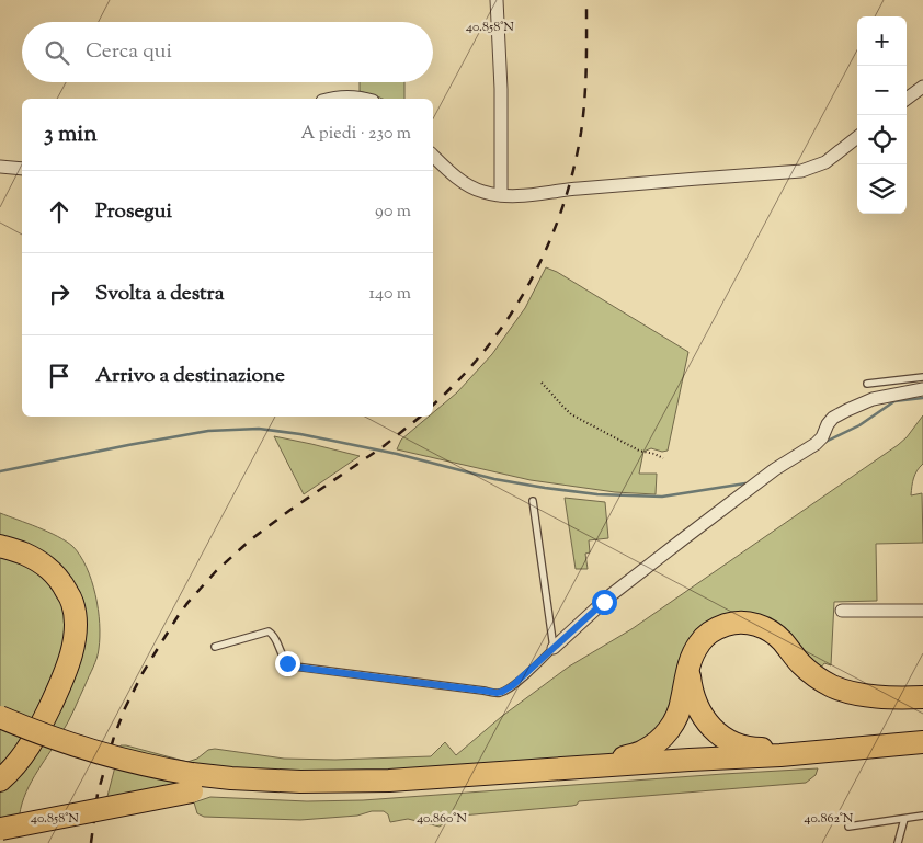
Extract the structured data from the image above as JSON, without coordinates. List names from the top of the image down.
{
  "page": {
    "map_buttons": ["+", "−"],
    "search": "Cerca qui",
    "heading": ["3 min", "A piedi · 230 m"],
    "list": [
      ["Prosegui", "90 m"],
      ["Svolta a destra", "140 m"],
      "Arrivo a destinazione"
    ]
  },
  "coordinates": ["40.858°N", "40.860°N", "40.862°N"]
}
